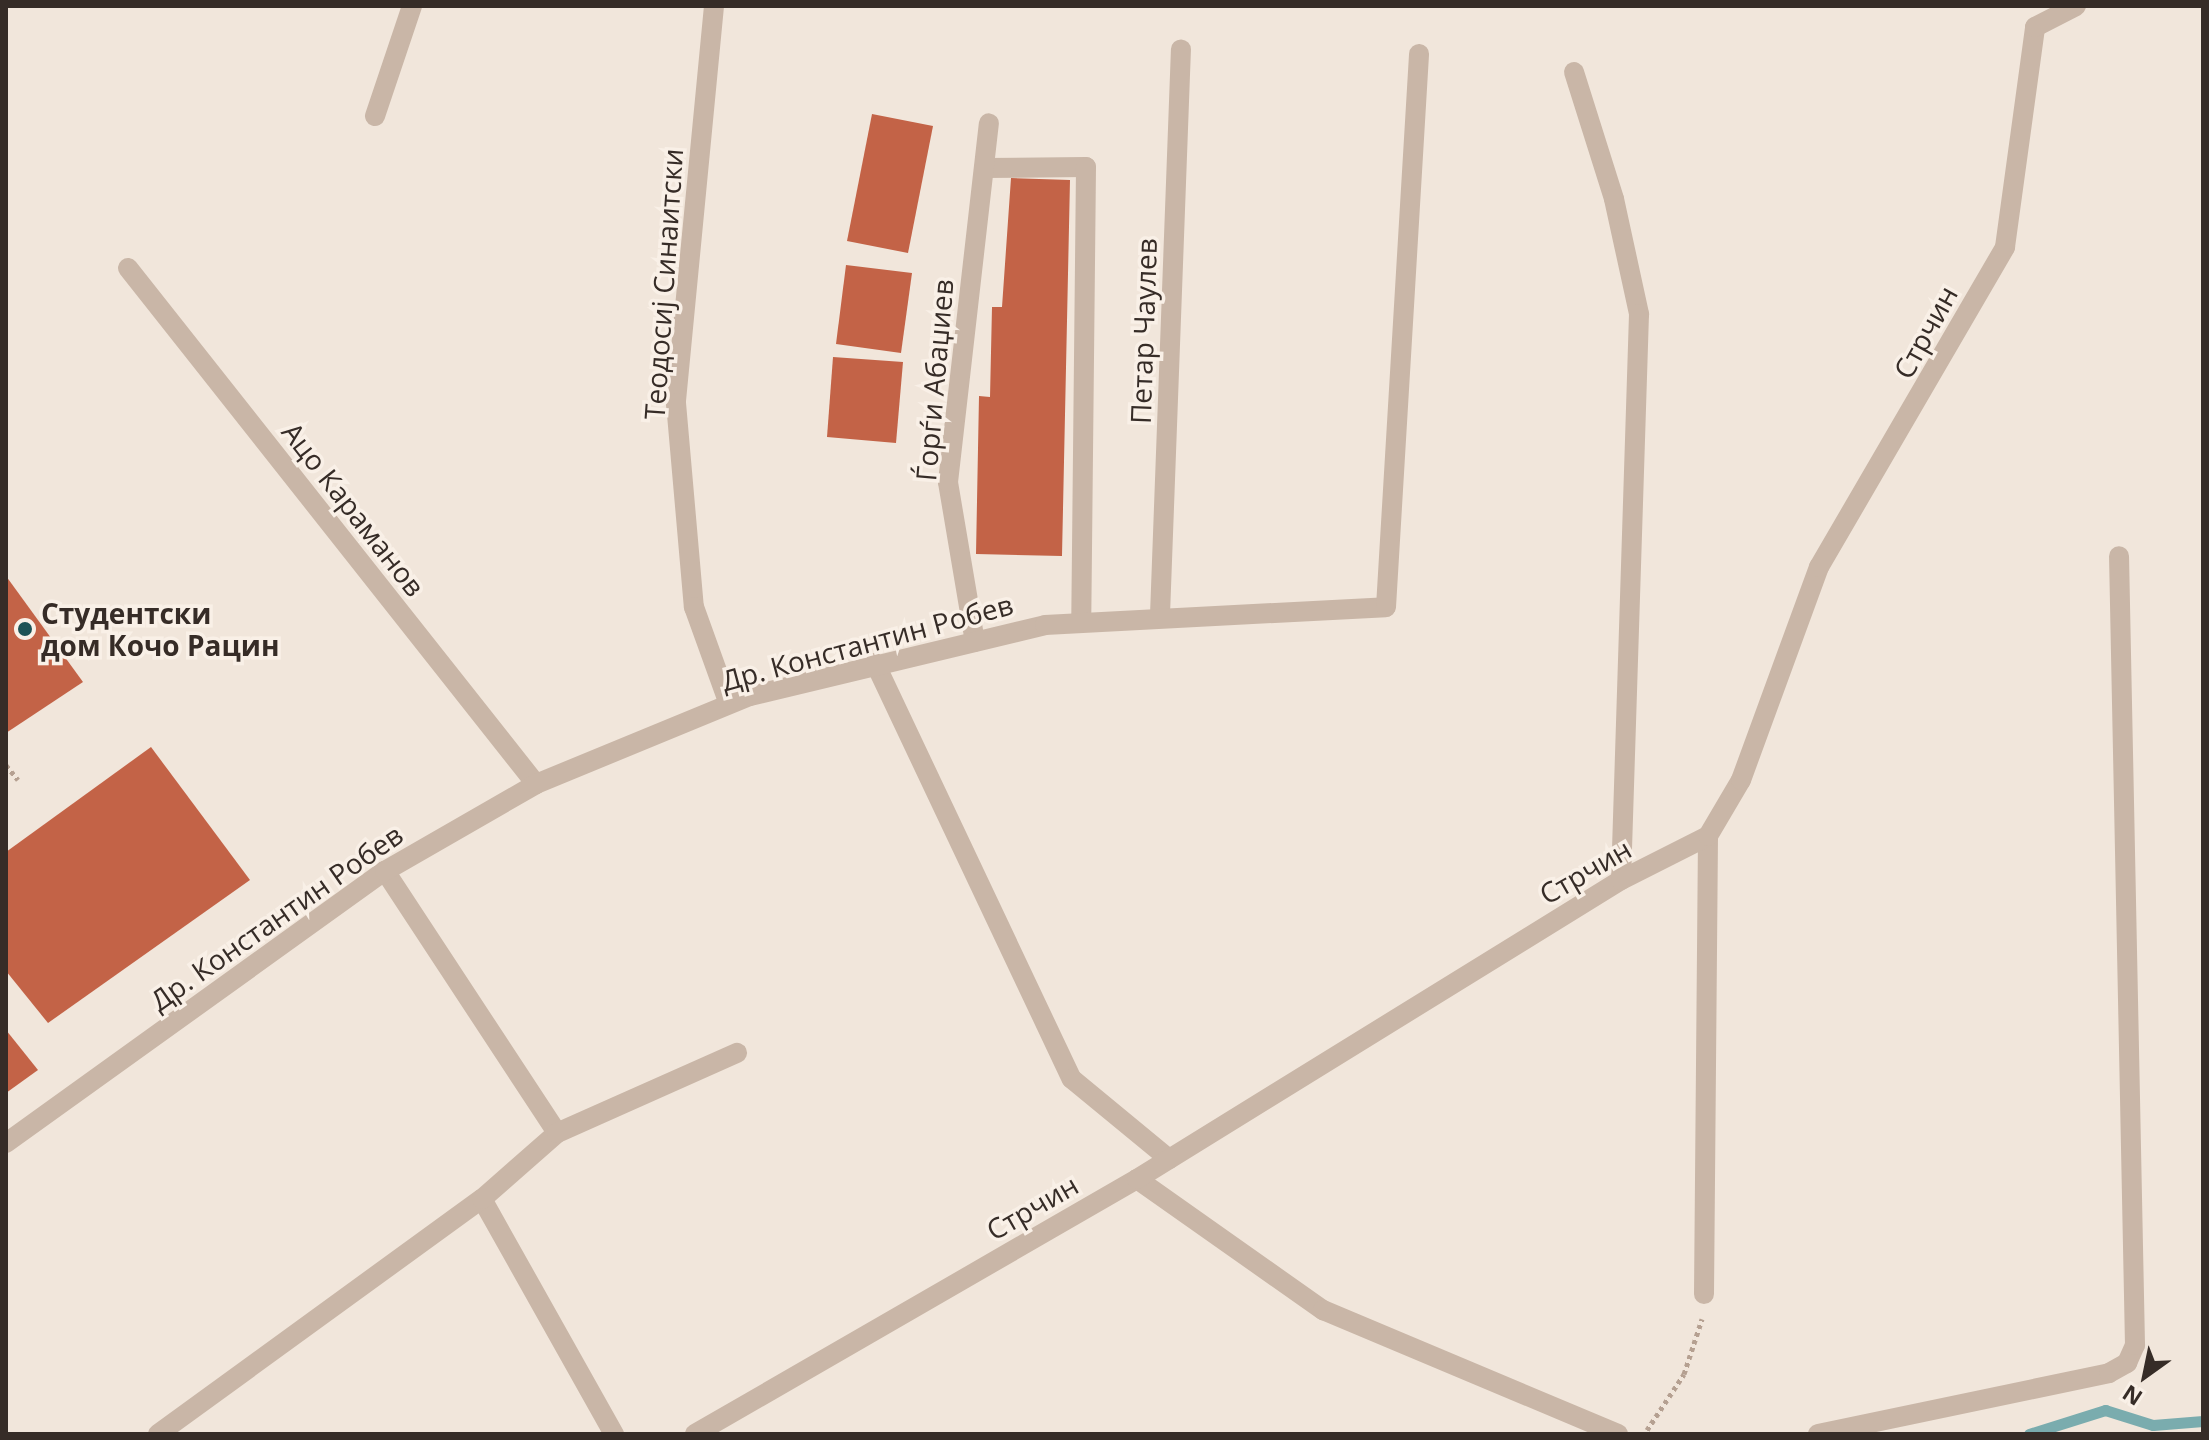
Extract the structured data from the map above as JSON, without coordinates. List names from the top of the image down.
{
  "streets": {
    "street": [
      "Теодосиј Синаитски",
      "Петар Чаулев",
      "Стрчин",
      "Ѓорѓи Абаџиев",
      "Ацо Караманов",
      "Др. Константин Робев"
    ]
  },
  "crossings": [
    ["Теодосиј Синаитски", "Др. Константин Робев"],
    ["Петар Чаулев", "Ѓорѓи Абаџиев"],
    ["Петар Чаулев", "Др. Константин Робев"],
    ["Ѓорѓи Абаџиев", "Др. Константин Робев"],
    ["Ацо Караманов", "Др. Константин Робев"]
  ],
  "places": ["Студентски дом Кочо Рацин"],
  "north": "bottom left"
}
